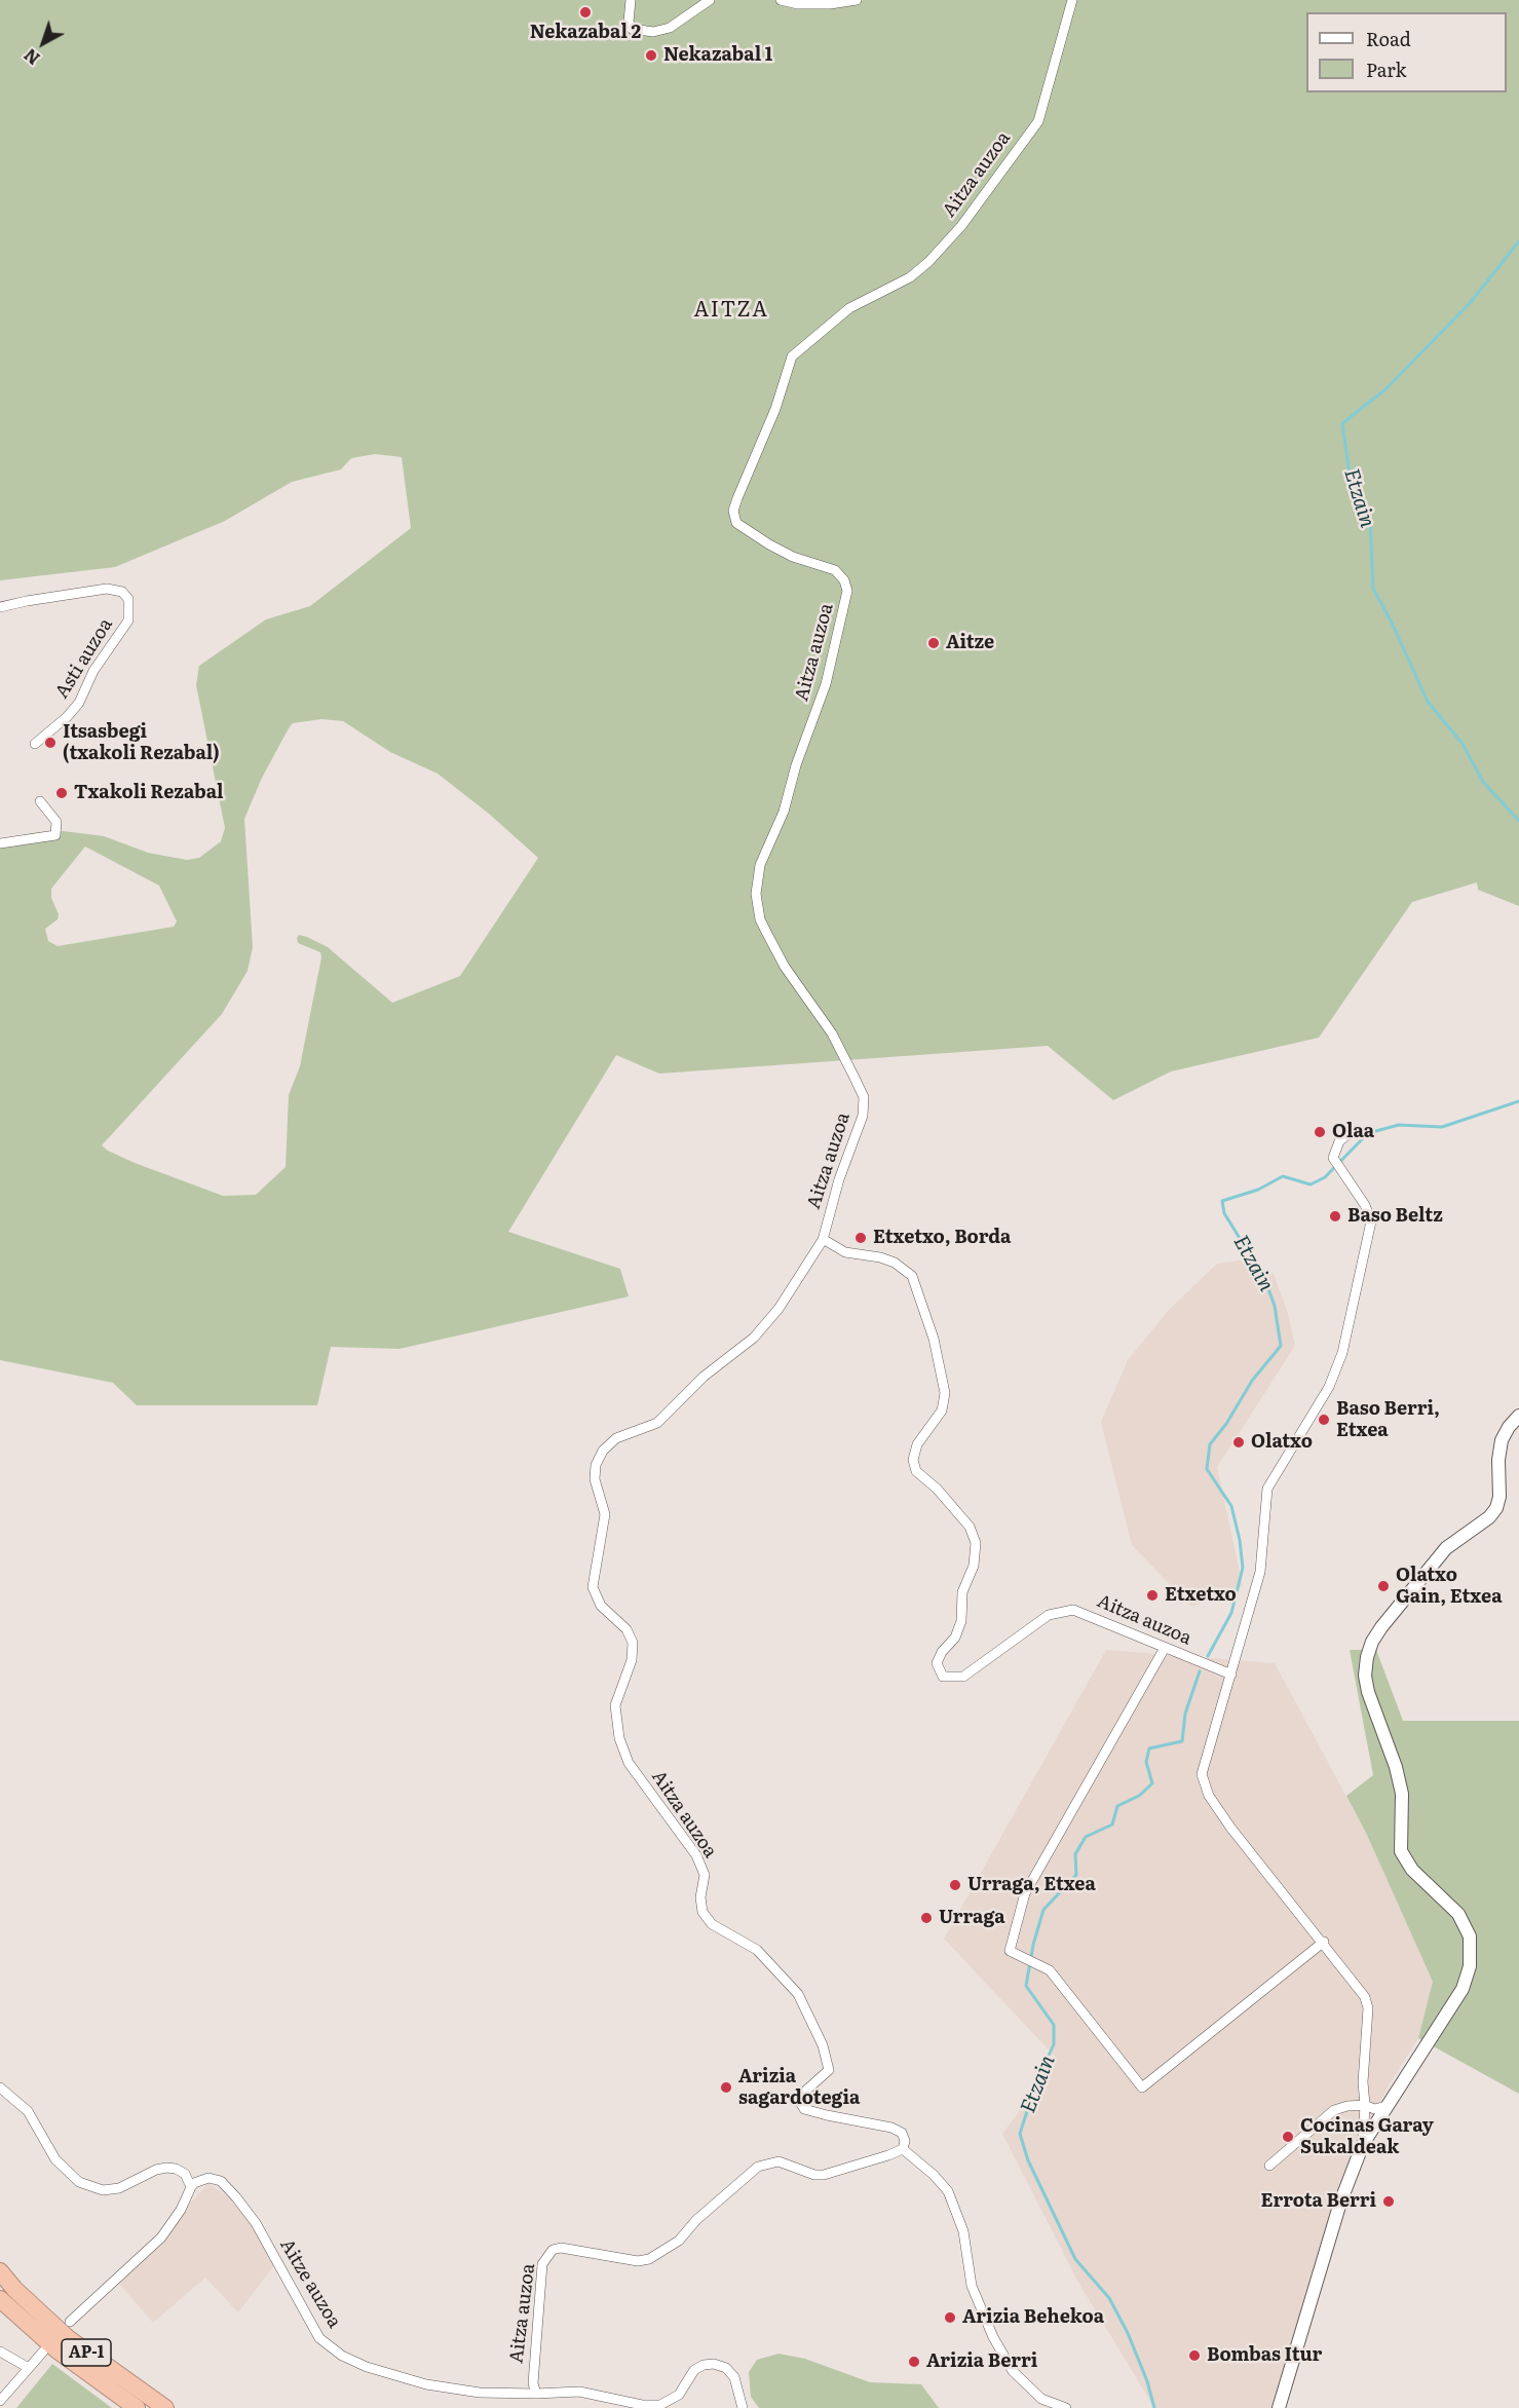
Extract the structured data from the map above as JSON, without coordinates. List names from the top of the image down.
{
  "streets": {
    "highway": ["AP-1"],
    "street": ["Aitza auzoa", "Asti auzoa", "Aitze auzoa"]
  },
  "crossings": [
    ["Aitza auzoa", "Aitze auzoa"]
  ],
  "districts": ["AITZA"],
  "water": ["Etzain"],
  "places": [
    "Nekazabal 2",
    "Nekazabal 1",
    "Aitze",
    "Itsasbegi (txakoli Rezabal)",
    "Txakoli Rezabal",
    "Olaa",
    "Baso Beltz",
    "Etxetxo, Borda",
    "Baso Berri, Etxea",
    "Olatxo",
    "Olatxo Gain, Etxea",
    "Etxetxo",
    "Urraga, Etxea",
    "Urraga",
    "Arizia sagardotegia",
    "Cocinas Garay Sukaldeak",
    "Errota Berri",
    "Arizia Behekoa",
    "Bombas Itur",
    "Arizia Berri"
  ],
  "legend": ["Road", "Park"],
  "north": "bottom left"
}
